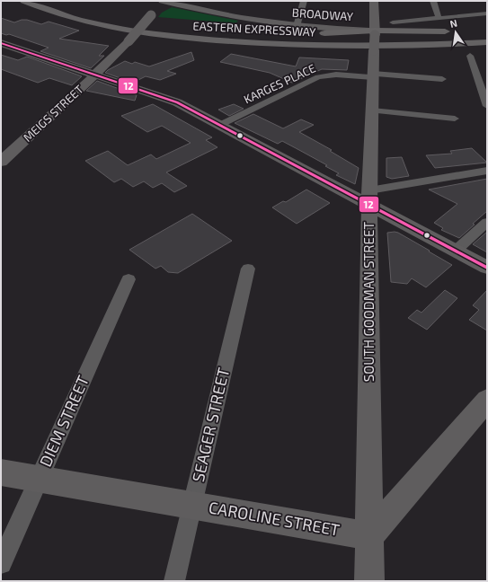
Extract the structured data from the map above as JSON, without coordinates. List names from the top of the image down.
{
  "streets": {
    "highway": ["EASTERN EXPRESSWAY"],
    "street": [
      "BROADWAY",
      "KARGES PLACE",
      "MEIGS STREET",
      "SOUTH GOODMAN STREET",
      "DIEM STREET",
      "SEAGER STREET",
      "CAROLINE STREET"
    ]
  },
  "crossings": [
    ["BROADWAY", "MEIGS STREET"],
    ["BROADWAY", "SOUTH GOODMAN STREET"],
    ["KARGES PLACE", "SOUTH GOODMAN STREET"],
    ["SOUTH GOODMAN STREET", "CAROLINE STREET"],
    ["DIEM STREET", "CAROLINE STREET"],
    ["SEAGER STREET", "CAROLINE STREET"]
  ],
  "lines": ["transit line 12"],
  "north": "top"
}
